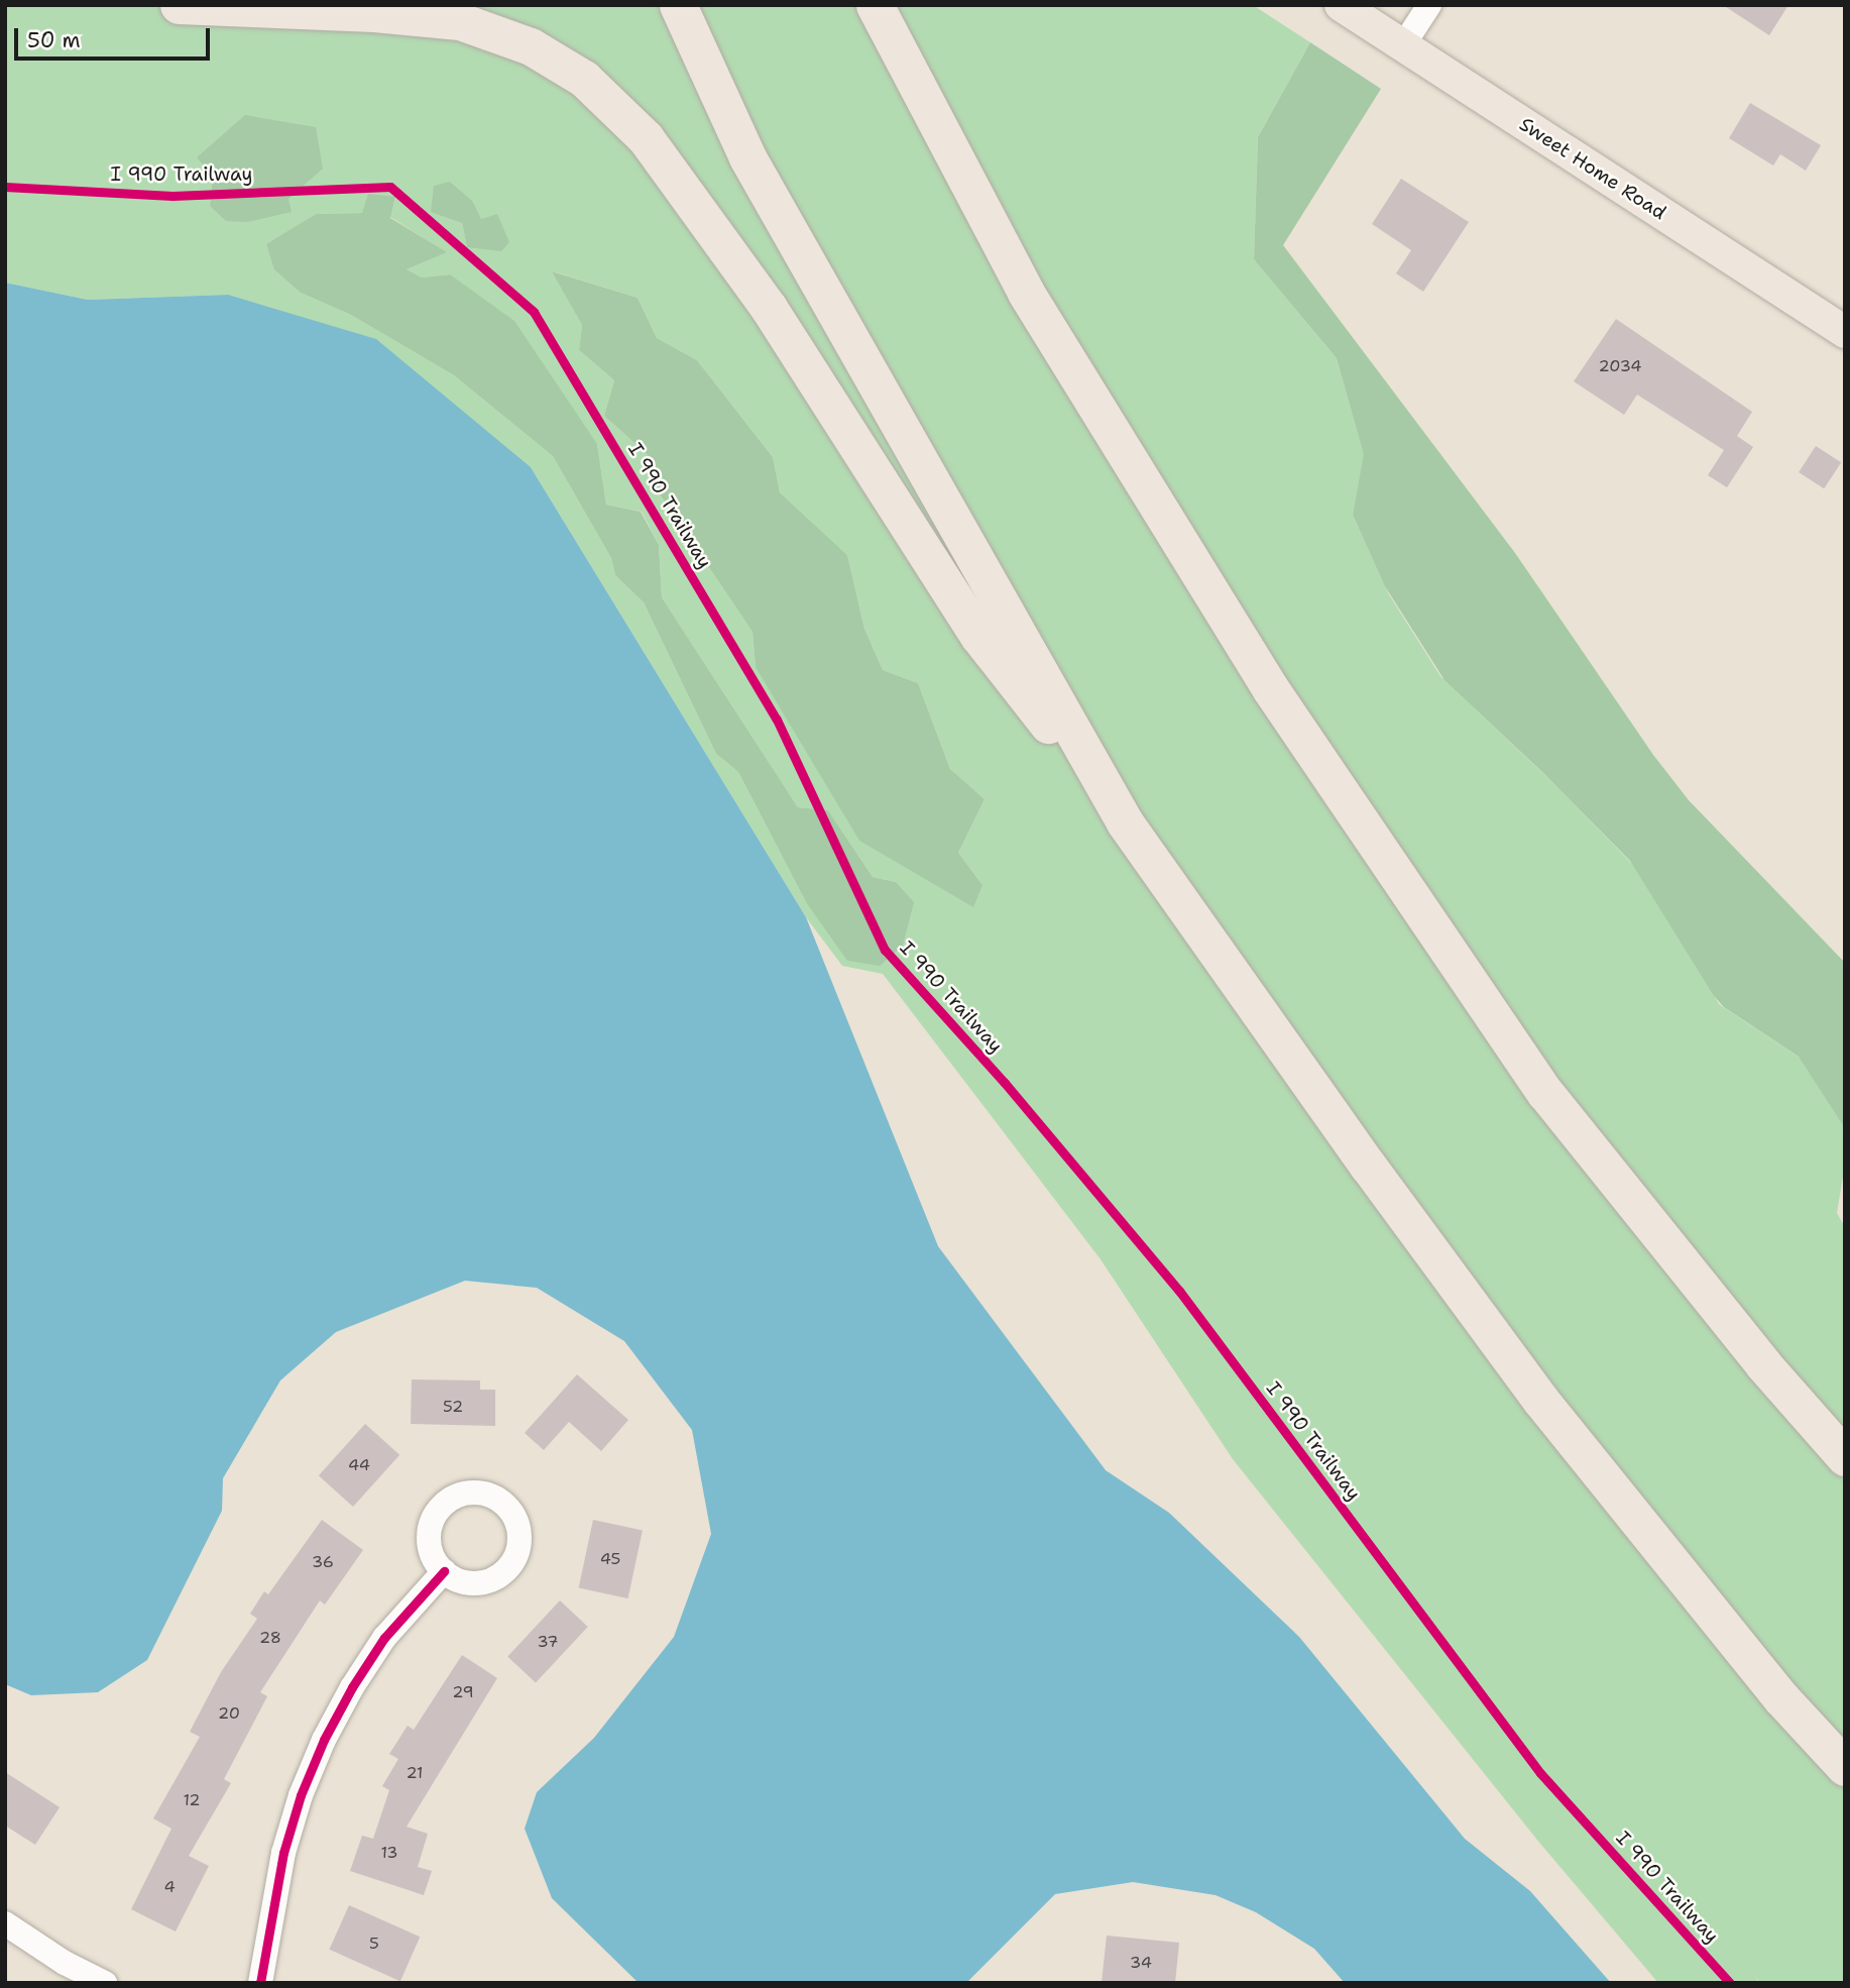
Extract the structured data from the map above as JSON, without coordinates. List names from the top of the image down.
{
  "streets": {
    "main road": ["Sweet Home Road"],
    "cycle path": ["I 990 Trailway"]
  },
  "house_numbers": [
    "2034",
    "52",
    "44",
    "45",
    "36",
    "28",
    "37",
    "29",
    "20",
    "21",
    "12",
    "13",
    "4",
    "5",
    "34"
  ],
  "scale_bar": "50 m"
}
